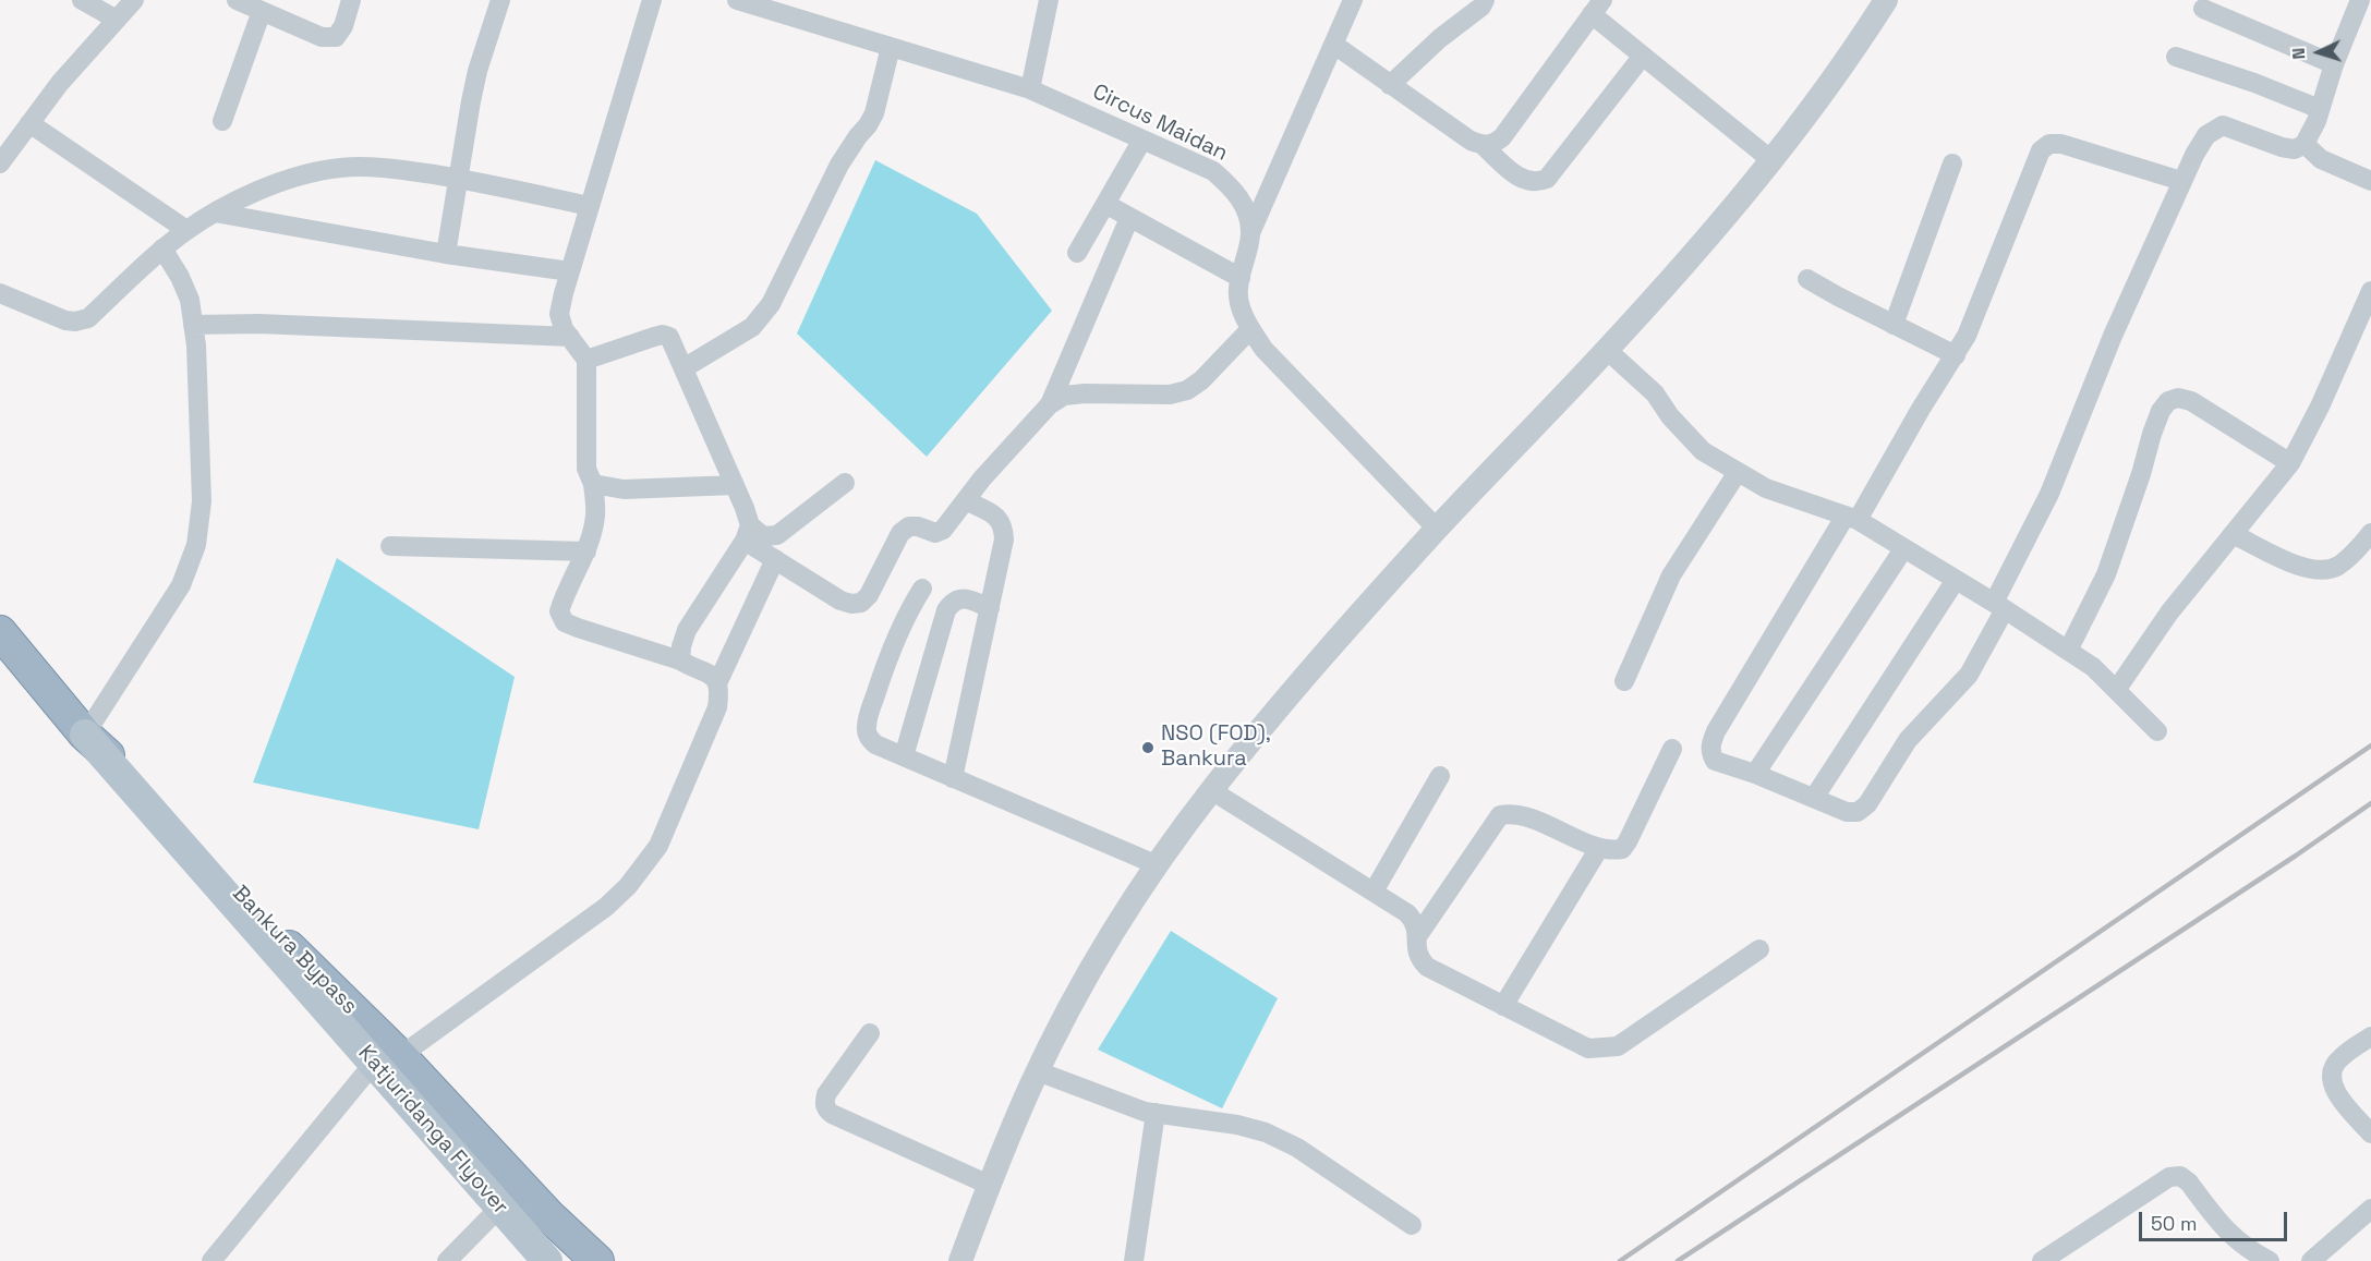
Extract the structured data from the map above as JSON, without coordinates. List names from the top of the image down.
{
  "streets": {
    "highway": ["Bankura Bypass"],
    "main road": ["Katjuridanga Flyover"],
    "street": ["Circus Maidan"]
  },
  "crossings": [
    ["Bankura Bypass", "Katjuridanga Flyover"]
  ],
  "places": ["NSO (FOD), Bankura"],
  "scale_bar": "50 m",
  "north": "left"
}
